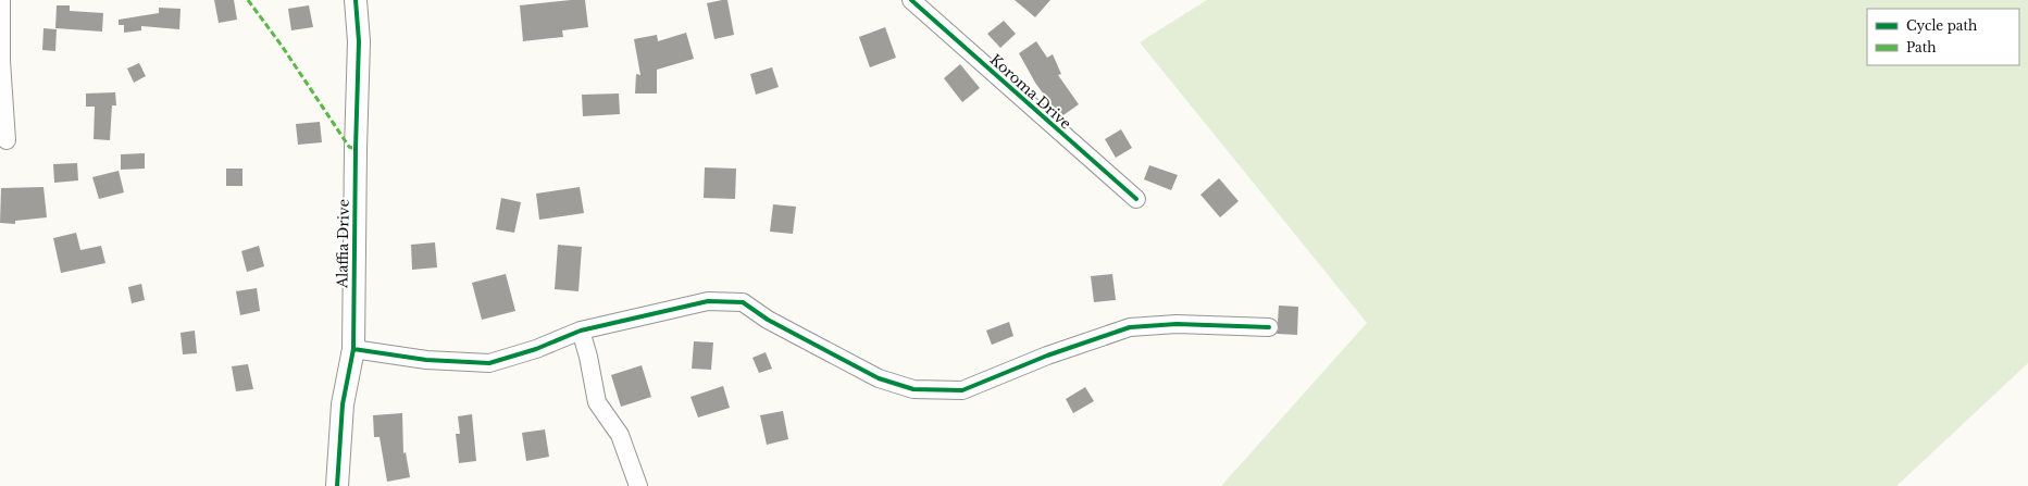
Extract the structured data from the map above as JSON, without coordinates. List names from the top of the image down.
{
  "streets": {
    "street": ["Koroma Drive", "Alaffia Drive"]
  },
  "legend": ["Cycle path", "Path"]
}
